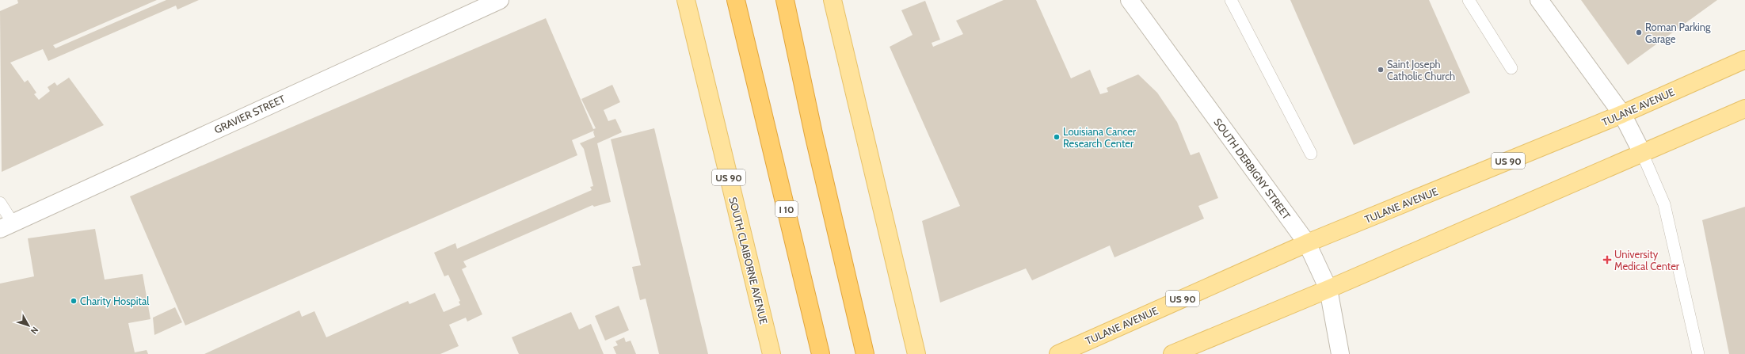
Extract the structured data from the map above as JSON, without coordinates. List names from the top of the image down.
{
  "streets": {
    "highway": ["I 10"],
    "main road": ["TULANE AVENUE", "US 90", "SOUTH CLAIBORNE AVENUE"],
    "street": ["GRAVIER STREET", "SOUTH DERBIGNY STREET"]
  },
  "crossings": [
    ["TULANE AVENUE", "SOUTH DERBIGNY STREET"]
  ],
  "places": {
    "other": [
      "Roman Parking Garage",
      "Saint Joseph Catholic Church",
      "Louisiana Cancer Research Center",
      "Charity Hospital"
    ],
    "health": ["University Medical Center"]
  },
  "north": "bottom right"
}
